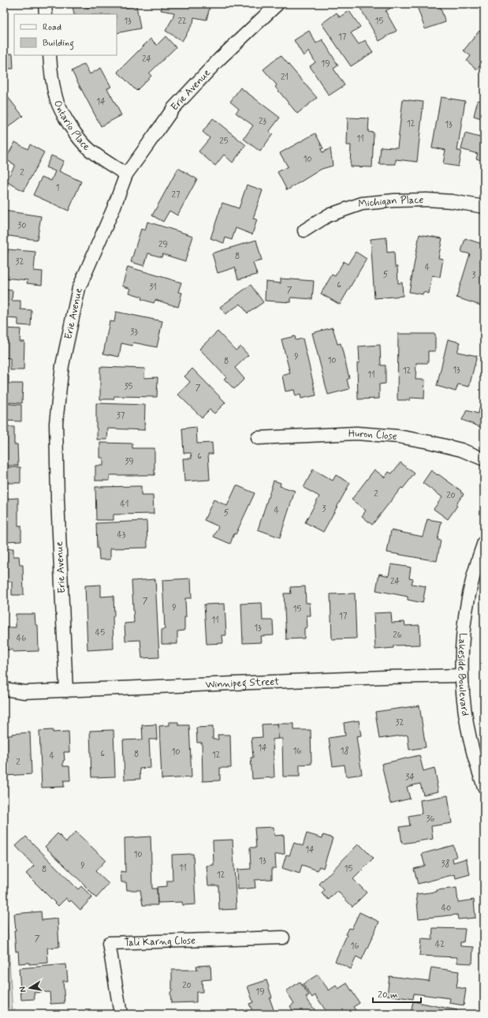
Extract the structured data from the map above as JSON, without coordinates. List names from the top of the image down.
{
  "streets": {
    "street": [
      "Erie Avenue",
      "Ontario Place",
      "Michigan Place",
      "Huron Close",
      "Lakeside Boulevard",
      "Winnipeg Street",
      "Tali Karng Close"
    ]
  },
  "crossings": [
    ["Erie Avenue", "Ontario Place"],
    ["Erie Avenue", "Winnipeg Street"],
    ["Lakeside Boulevard", "Winnipeg Street"]
  ],
  "house_numbers": [
    "13",
    "22",
    "15",
    "17",
    "24",
    "19",
    "21",
    "14",
    "23",
    "12",
    "13",
    "11",
    "25",
    "10",
    "2",
    "1",
    "27",
    "30",
    "29",
    "8",
    "32",
    "4",
    "5",
    "3",
    "6",
    "31",
    "7",
    "33",
    "9",
    "10",
    "8",
    "13",
    "12",
    "11",
    "35",
    "7",
    "37",
    "6",
    "39",
    "2",
    "20",
    "41",
    "3",
    "4",
    "5",
    "43",
    "24",
    "7",
    "9",
    "15",
    "17",
    "11",
    "13",
    "45",
    "26",
    "46",
    "32",
    "14",
    "16",
    "18",
    "10",
    "6",
    "8",
    "12",
    "4",
    "2",
    "34",
    "36",
    "14",
    "10",
    "13",
    "38",
    "9",
    "11",
    "15",
    "8",
    "12",
    "40",
    "7",
    "42",
    "16",
    "20",
    "19"
  ],
  "legend": ["Road", "Building"],
  "scale_bar": "20 m",
  "north": "left"
}
